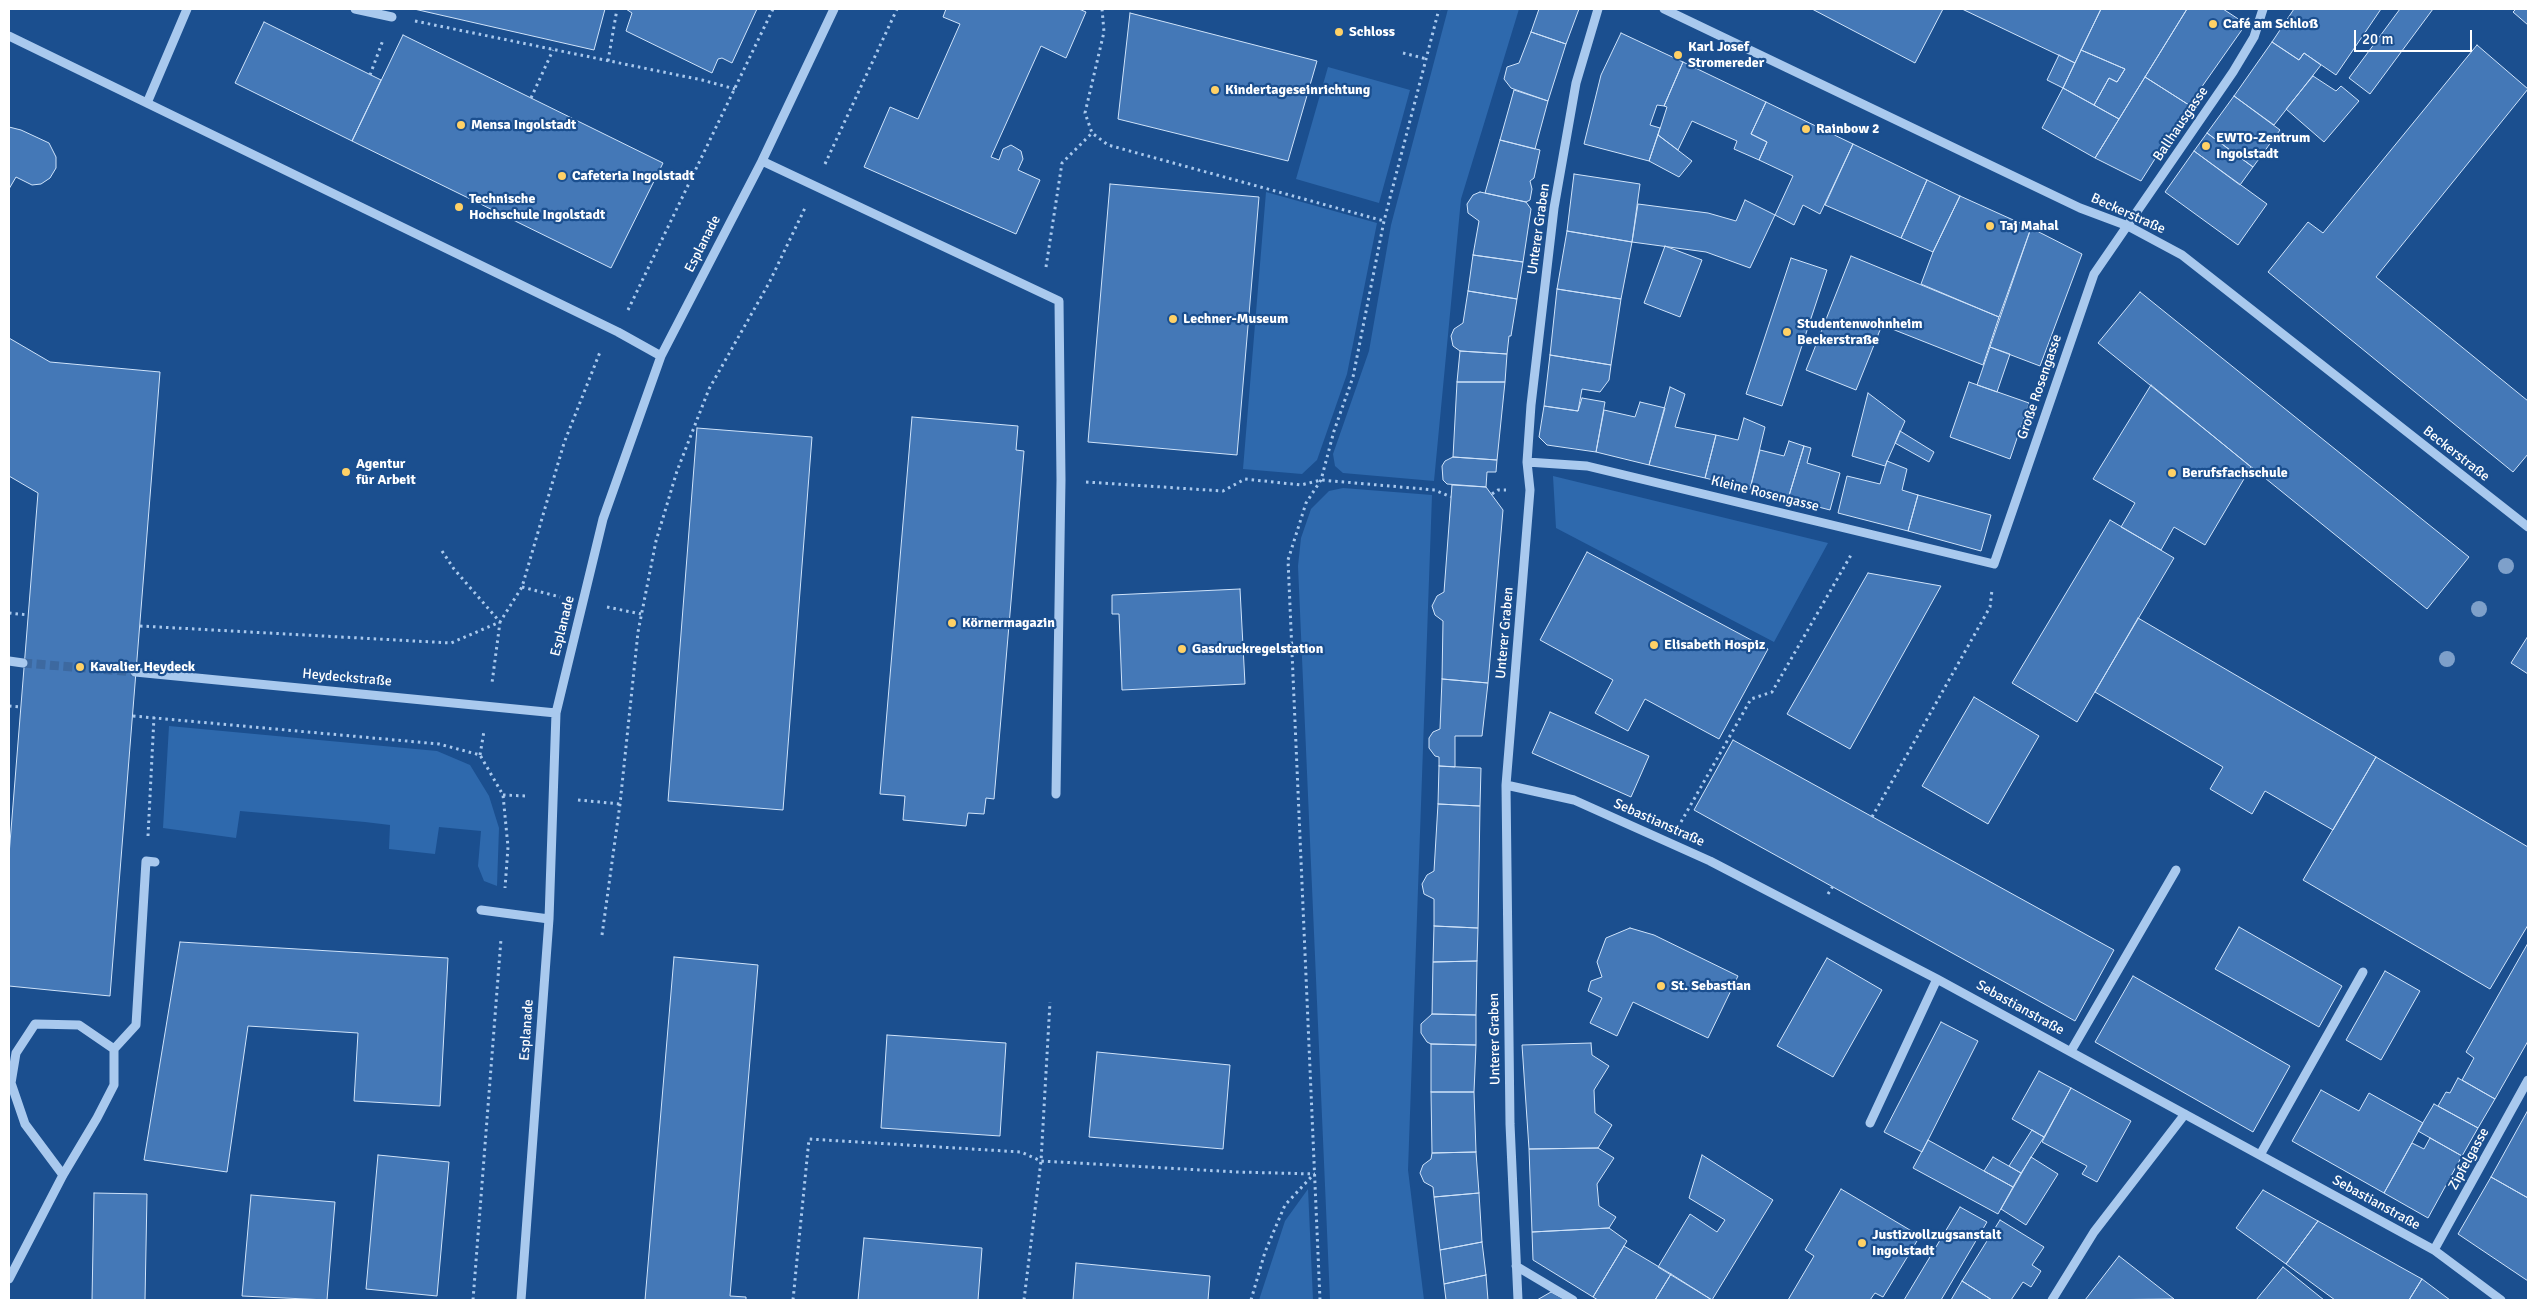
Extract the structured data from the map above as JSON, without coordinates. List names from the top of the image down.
{
  "streets": {
    "street": [
      "Ballhausgasse",
      "Beckerstraße",
      "Unterer Graben",
      "Esplanade",
      "Große Rosengasse",
      "Kleine Rosengasse",
      "Heydeckstraße",
      "Sebastianstraße",
      "Zipfelgasse"
    ]
  },
  "crossings": [
    ["Ballhausgasse", "Beckerstraße"],
    ["Ballhausgasse", "Große Rosengasse"],
    ["Beckerstraße", "Große Rosengasse"],
    ["Unterer Graben", "Kleine Rosengasse"],
    ["Unterer Graben", "Sebastianstraße"],
    ["Esplanade", "Heydeckstraße"],
    ["Große Rosengasse", "Kleine Rosengasse"],
    ["Sebastianstraße", "Zipfelgasse"]
  ],
  "places": [
    "Café am Schloß",
    "Schloss",
    "Karl Josef Stromereder",
    "Kindertageseinrichtung",
    "Mensa Ingolstadt",
    "Rainbow 2",
    "EWTO-Zentrum Ingolstadt",
    "Cafeteria Ingolstadt",
    "Technische Hochschule Ingolstadt",
    "Taj Mahal",
    "Lechner-Museum",
    "Studentenwohnheim Beckerstraße",
    "Agentur für Arbeit",
    "Berufsfachschule",
    "Körnermagazin",
    "Elisabeth Hospiz",
    "Gasdruckregelstation",
    "Kavalier Heydeck",
    "St. Sebastian",
    "Justizvollzugsanstalt Ingolstadt"
  ],
  "scale_bar": "20 m"
}
